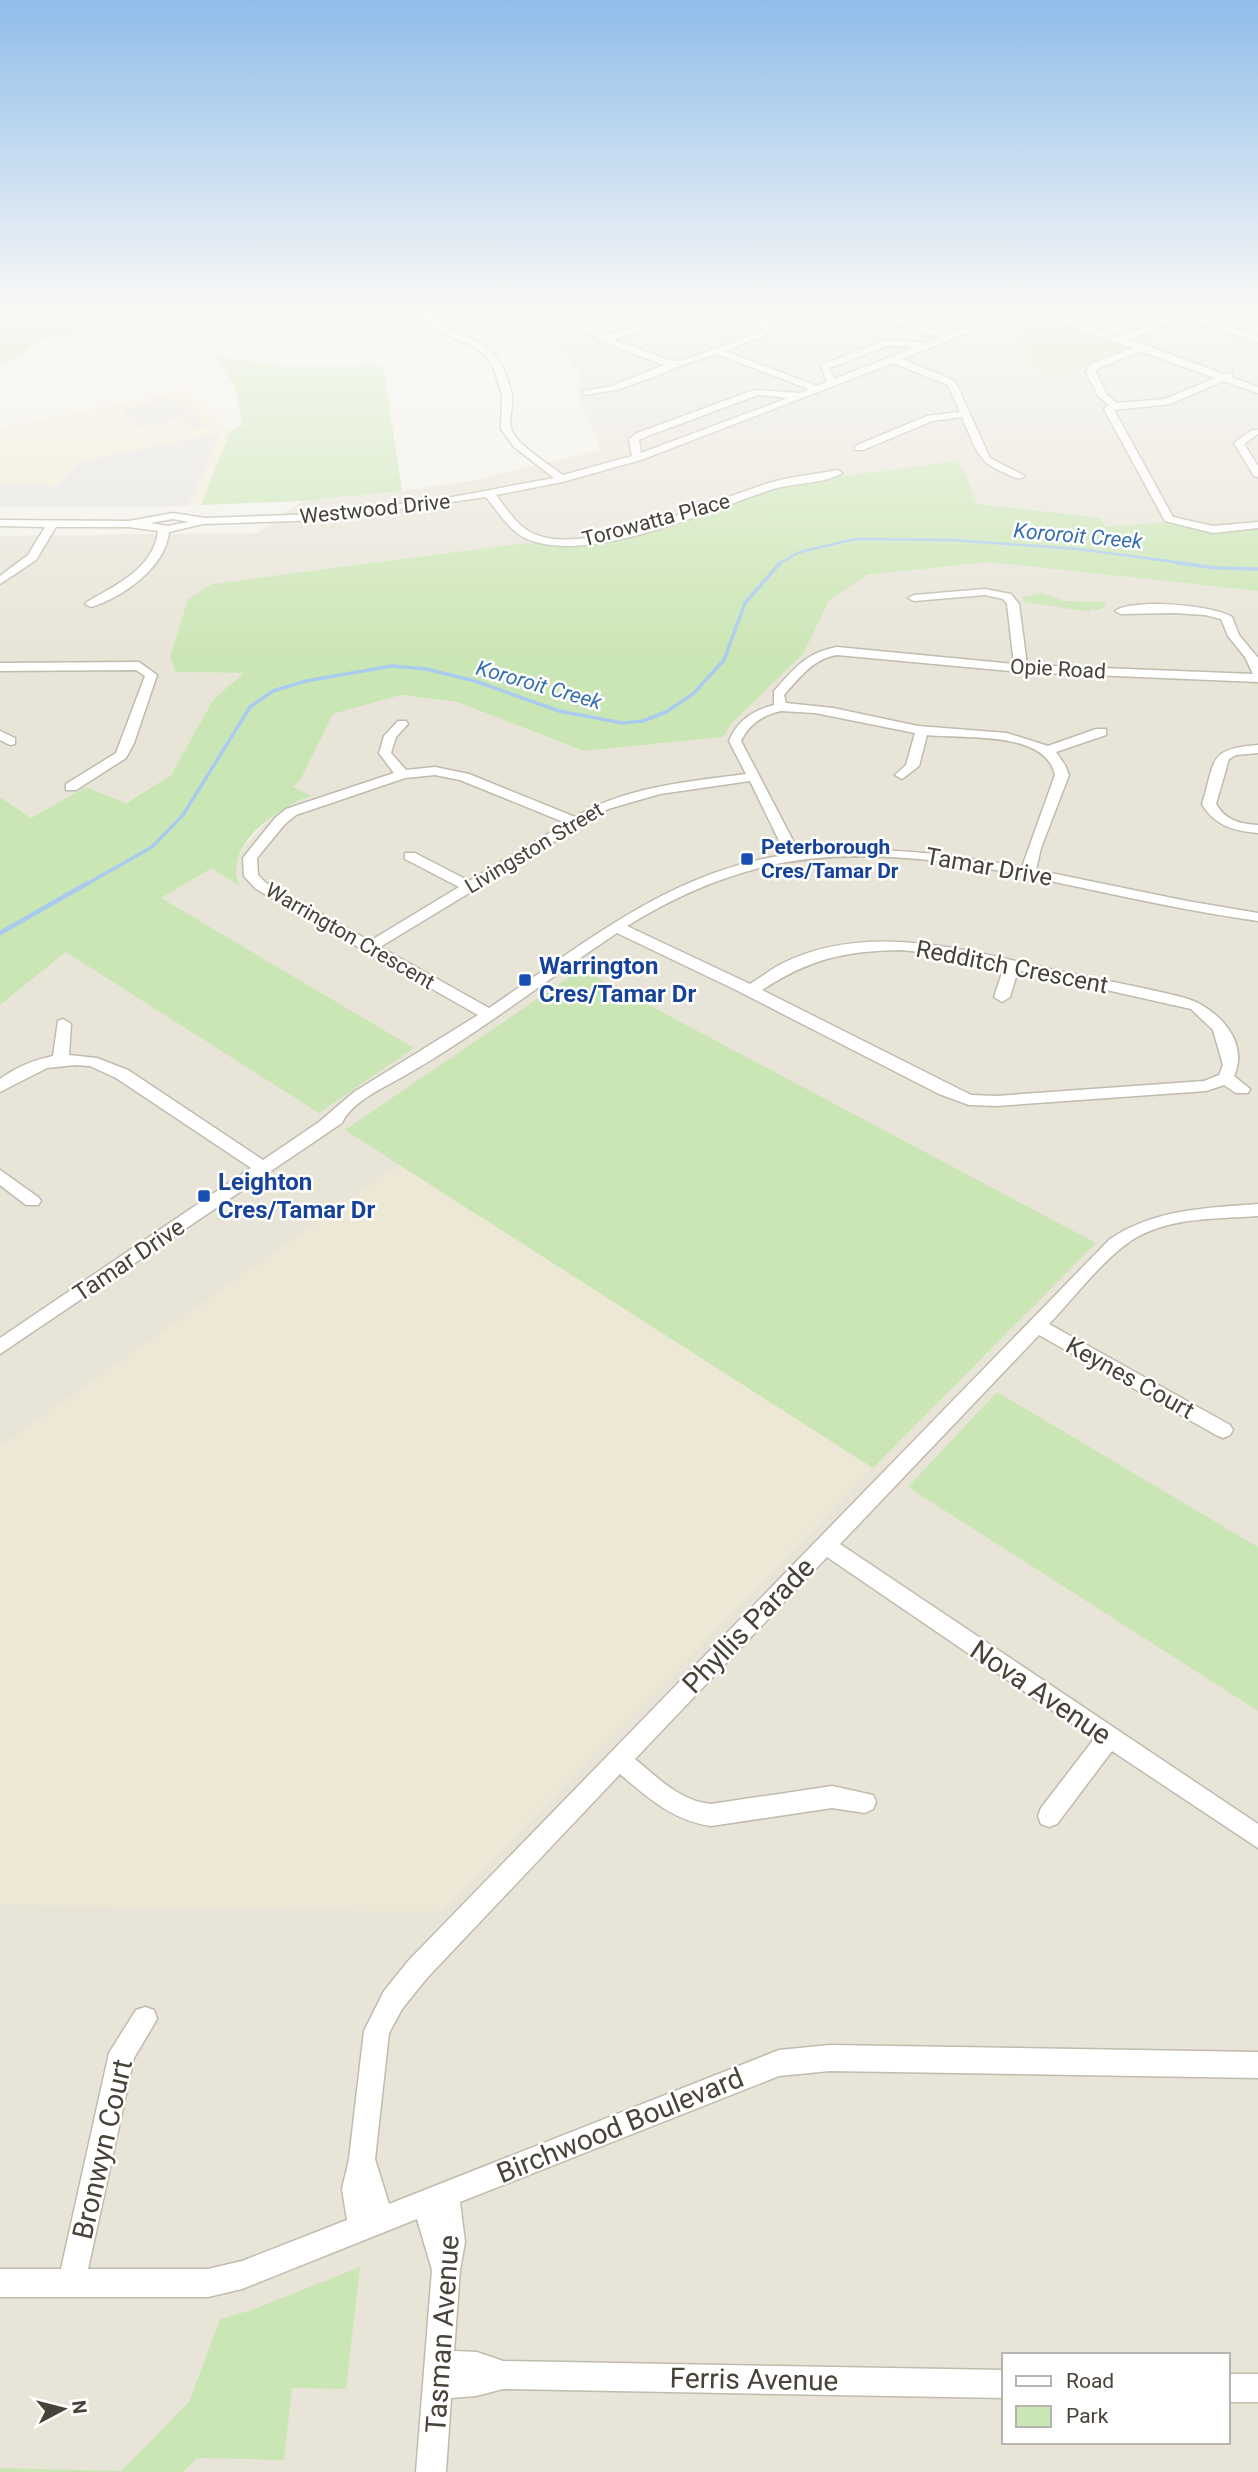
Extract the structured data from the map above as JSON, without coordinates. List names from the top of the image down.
{
  "streets": {
    "street": [
      "Westwood Drive",
      "Torowatta Place",
      "Opie Road",
      "Livingston Street",
      "Tamar Drive",
      "Warrington Crescent",
      "Redditch Crescent",
      "Keynes Court",
      "Phyllis Parade",
      "Nova Avenue",
      "Birchwood Boulevard",
      "Bronwyn Court",
      "Tasman Avenue",
      "Ferris Avenue"
    ]
  },
  "crossings": [
    ["Westwood Drive", "Torowatta Place"],
    ["Livingston Street", "Warrington Crescent"],
    ["Tamar Drive", "Warrington Crescent"],
    ["Keynes Court", "Phyllis Parade"],
    ["Phyllis Parade", "Nova Avenue"],
    ["Phyllis Parade", "Birchwood Boulevard"],
    ["Birchwood Boulevard", "Bronwyn Court"],
    ["Birchwood Boulevard", "Tasman Avenue"],
    ["Tasman Avenue", "Ferris Avenue"]
  ],
  "water": ["Kororoit Creek"],
  "places": {
    "transit": ["Peterborough Cres/Tamar Dr", "Warrington Cres/Tamar Dr", "Leighton Cres/Tamar Dr"]
  },
  "legend": ["Road", "Park"],
  "north": "right"
}
